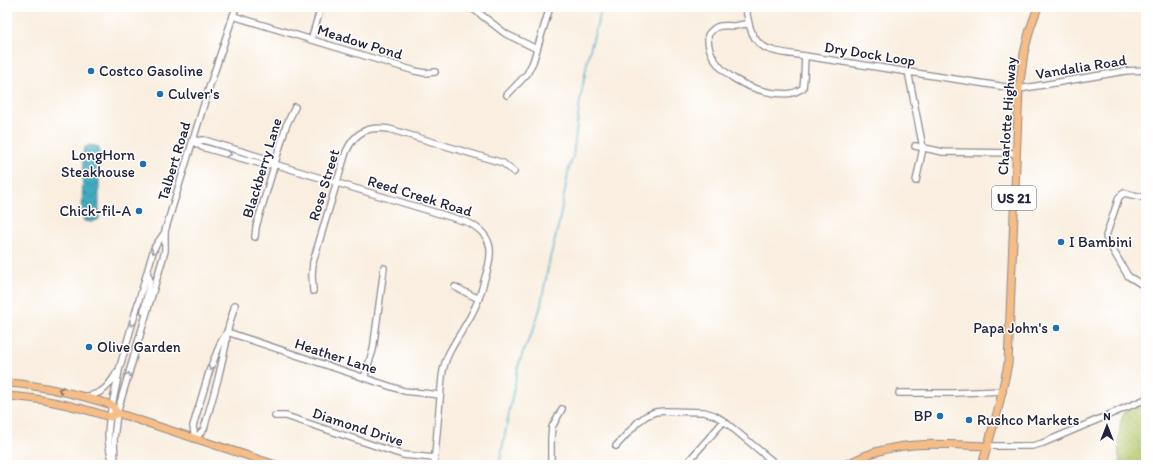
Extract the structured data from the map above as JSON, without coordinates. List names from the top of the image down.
{
  "streets": {
    "main road": ["Charlotte Highway", "US 21"],
    "street": [
      "Meadow Pond",
      "Dry Dock Loop",
      "Vandalia Road",
      "Talbert Road",
      "Blackberry Lane",
      "Rose Street",
      "Reed Creek Road",
      "Heather Lane",
      "Diamond Drive"
    ]
  },
  "crossings": [
    ["Meadow Pond", "Talbert Road"],
    ["Dry Dock Loop", "Vandalia Road"],
    ["Dry Dock Loop", "Charlotte Highway"],
    ["Vandalia Road", "Charlotte Highway"],
    ["Talbert Road", "Reed Creek Road"],
    ["Blackberry Lane", "Reed Creek Road"],
    ["Rose Street", "Reed Creek Road"],
    ["Reed Creek Road", "Heather Lane"],
    ["Reed Creek Road", "Diamond Drive"]
  ],
  "places": [
    "Costco Gasoline",
    "Culver's",
    "LongHorn Steakhouse",
    "Chick-fil-A",
    "I Bambini",
    "Papa John's",
    "Olive Garden",
    "BP",
    "Rushco Markets"
  ],
  "north": "top"
}
